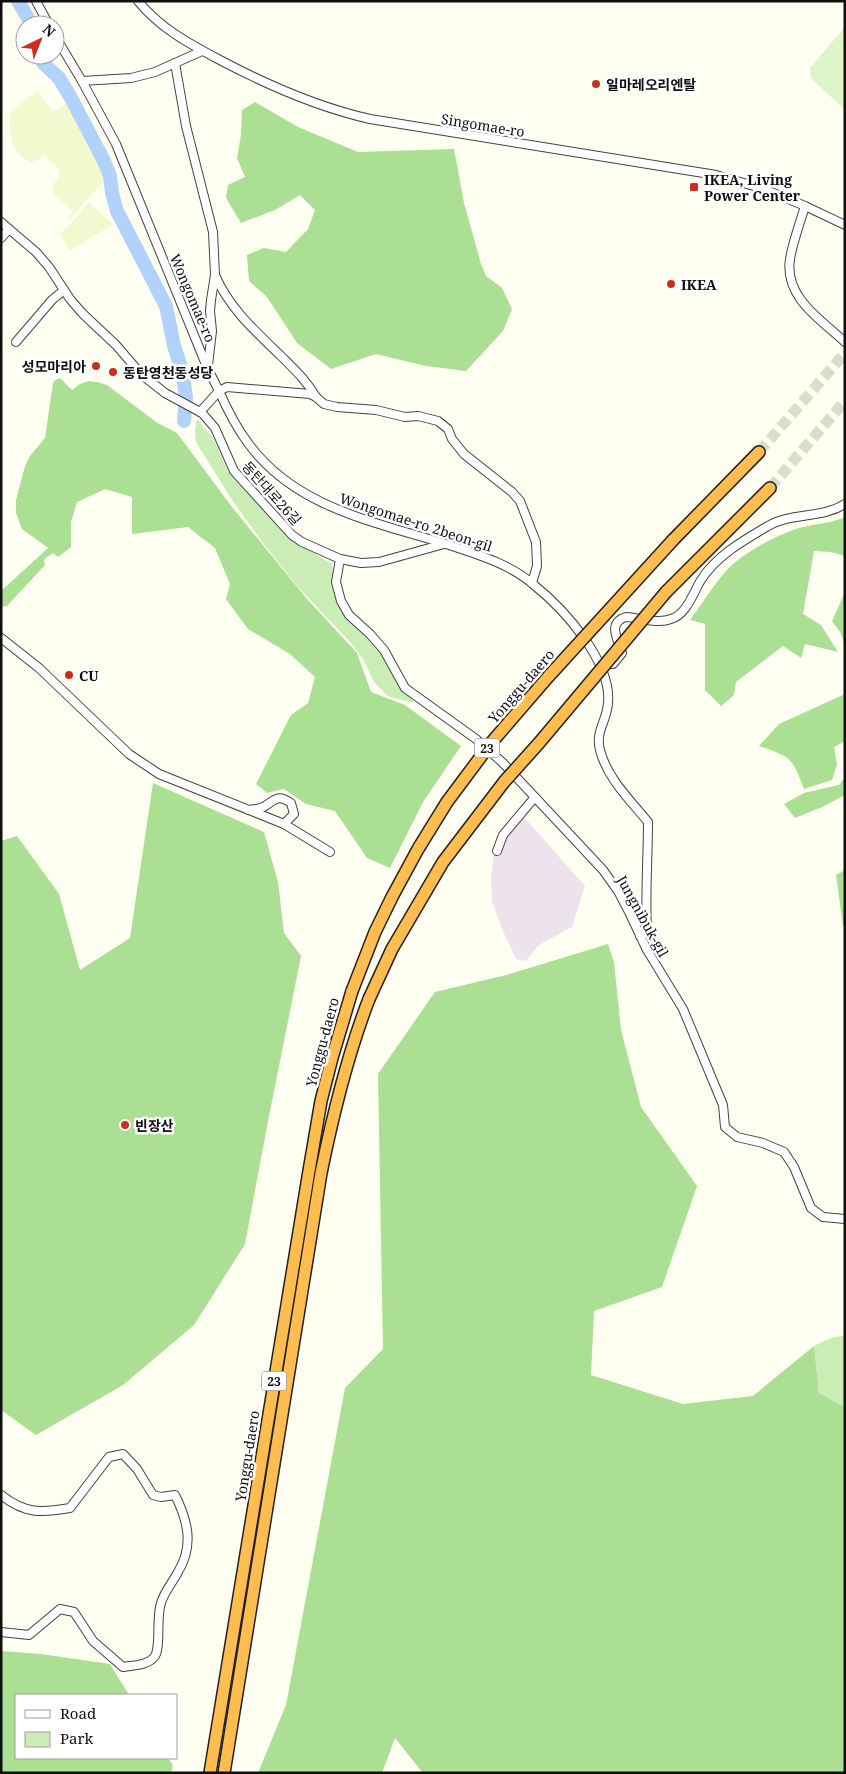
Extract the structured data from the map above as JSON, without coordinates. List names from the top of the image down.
{
  "streets": {
    "highway": ["Yonggu-daero", "23"],
    "street": [
      "Singomae-ro",
      "Wongomae-ro",
      "동탄대로26길",
      "Wongomae-ro 2beon-gil",
      "Jungnibuk-gil"
    ]
  },
  "crossings": [
    ["Wongomae-ro", "Wongomae-ro 2beon-gil"],
    ["동탄대로26길", "Wongomae-ro 2beon-gil"],
    ["동탄대로26길", "Jungnibuk-gil"]
  ],
  "places": {
    "other": [
      "일마레오리엔탈",
      "IKEA",
      "성모마리아",
      "동탄영천동성당",
      "CU",
      "빈장산"
    ],
    "transit": ["IKEA, Living Power Center"]
  },
  "legend": ["Road", "Park"],
  "north": "top right"
}
